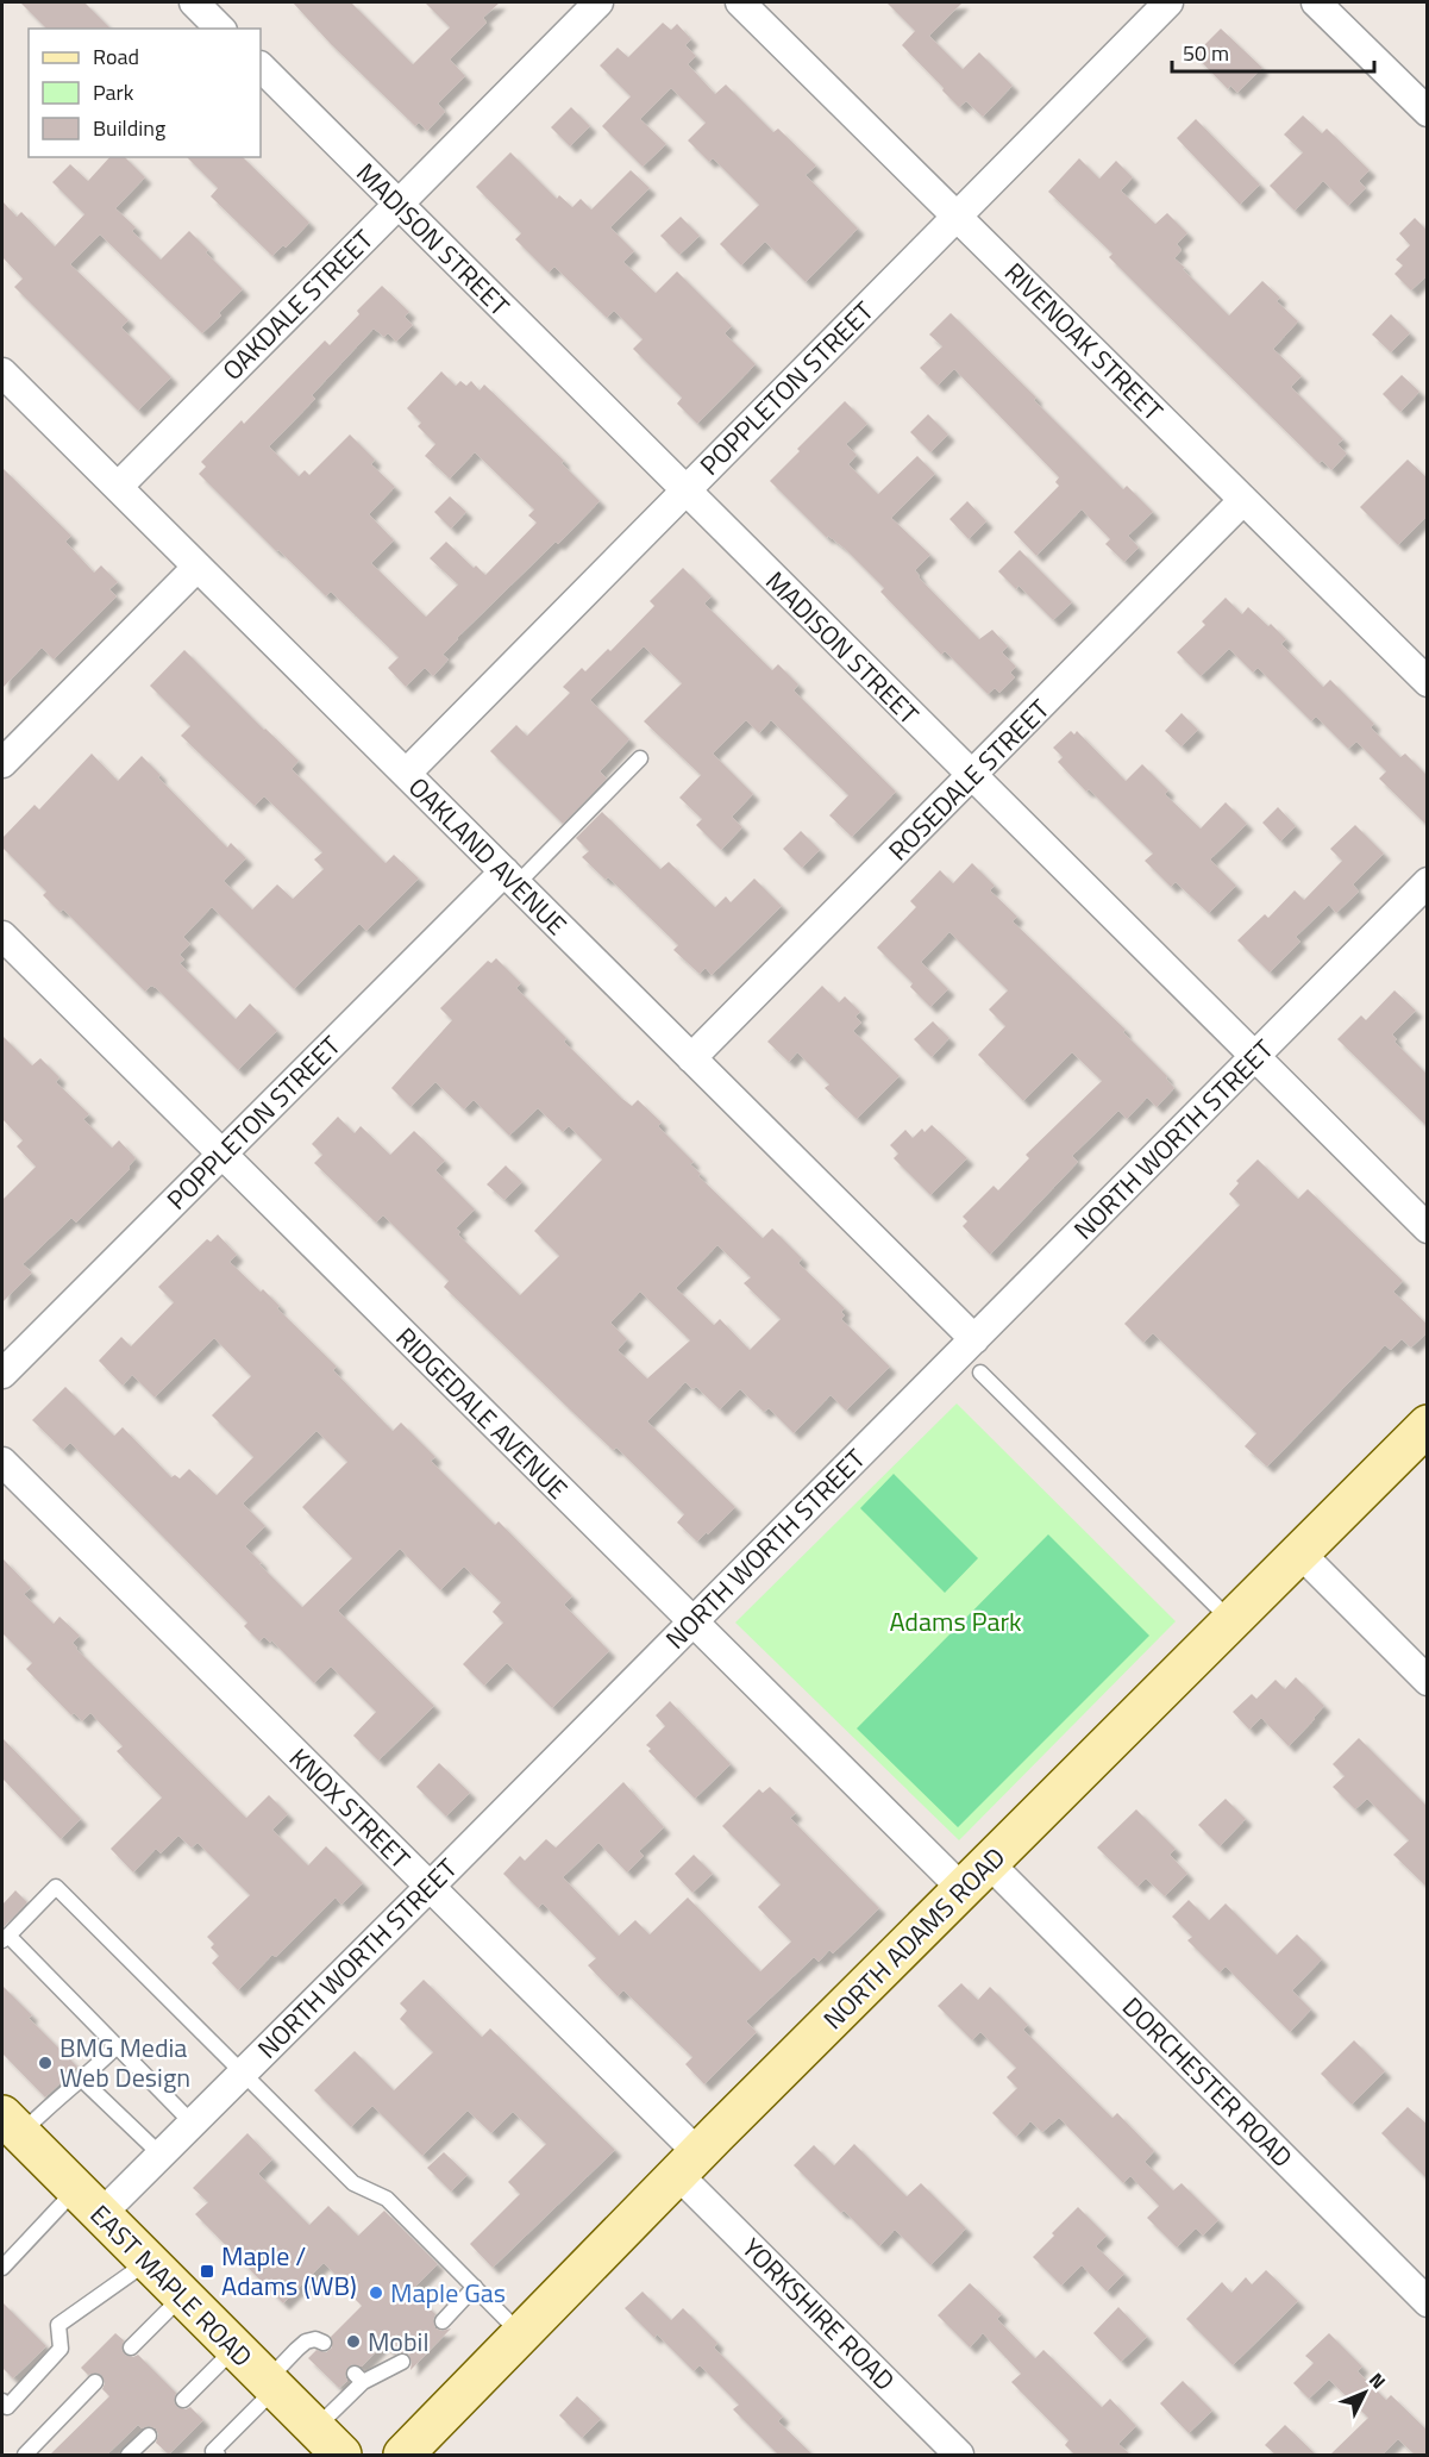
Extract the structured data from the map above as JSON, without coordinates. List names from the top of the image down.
{
  "streets": {
    "main road": ["NORTH ADAMS ROAD", "EAST MAPLE ROAD"],
    "street": [
      "MADISON STREET",
      "OAKDALE STREET",
      "RIVENOAK STREET",
      "POPPLETON STREET",
      "ROSEDALE STREET",
      "OAKLAND AVENUE",
      "NORTH WORTH STREET",
      "RIDGEDALE AVENUE",
      "KNOX STREET",
      "DORCHESTER ROAD",
      "YORKSHIRE ROAD"
    ]
  },
  "crossings": [
    ["MADISON STREET", "OAKDALE STREET"],
    ["MADISON STREET", "POPPLETON STREET"],
    ["MADISON STREET", "ROSEDALE STREET"],
    ["MADISON STREET", "NORTH WORTH STREET"],
    ["OAKDALE STREET", "OAKLAND AVENUE"],
    ["RIVENOAK STREET", "POPPLETON STREET"],
    ["RIVENOAK STREET", "ROSEDALE STREET"],
    ["POPPLETON STREET", "OAKLAND AVENUE"],
    ["POPPLETON STREET", "RIDGEDALE AVENUE"],
    ["ROSEDALE STREET", "OAKLAND AVENUE"],
    ["OAKLAND AVENUE", "NORTH WORTH STREET"],
    ["NORTH WORTH STREET", "RIDGEDALE AVENUE"],
    ["NORTH WORTH STREET", "KNOX STREET"],
    ["NORTH WORTH STREET", "EAST MAPLE ROAD"],
    ["RIDGEDALE AVENUE", "NORTH ADAMS ROAD"],
    ["RIDGEDALE AVENUE", "DORCHESTER ROAD"],
    ["KNOX STREET", "NORTH ADAMS ROAD"],
    ["KNOX STREET", "YORKSHIRE ROAD"],
    ["NORTH ADAMS ROAD", "DORCHESTER ROAD"],
    ["NORTH ADAMS ROAD", "YORKSHIRE ROAD"]
  ],
  "parks": ["Adams Park"],
  "places": {
    "other": ["BMG Media Web Design", "Maple Gas", "Mobil"],
    "transit": ["Maple / Adams (WB)"]
  },
  "legend": ["Road", "Park", "Building"],
  "scale_bar": "50 m",
  "north": "top right"
}
